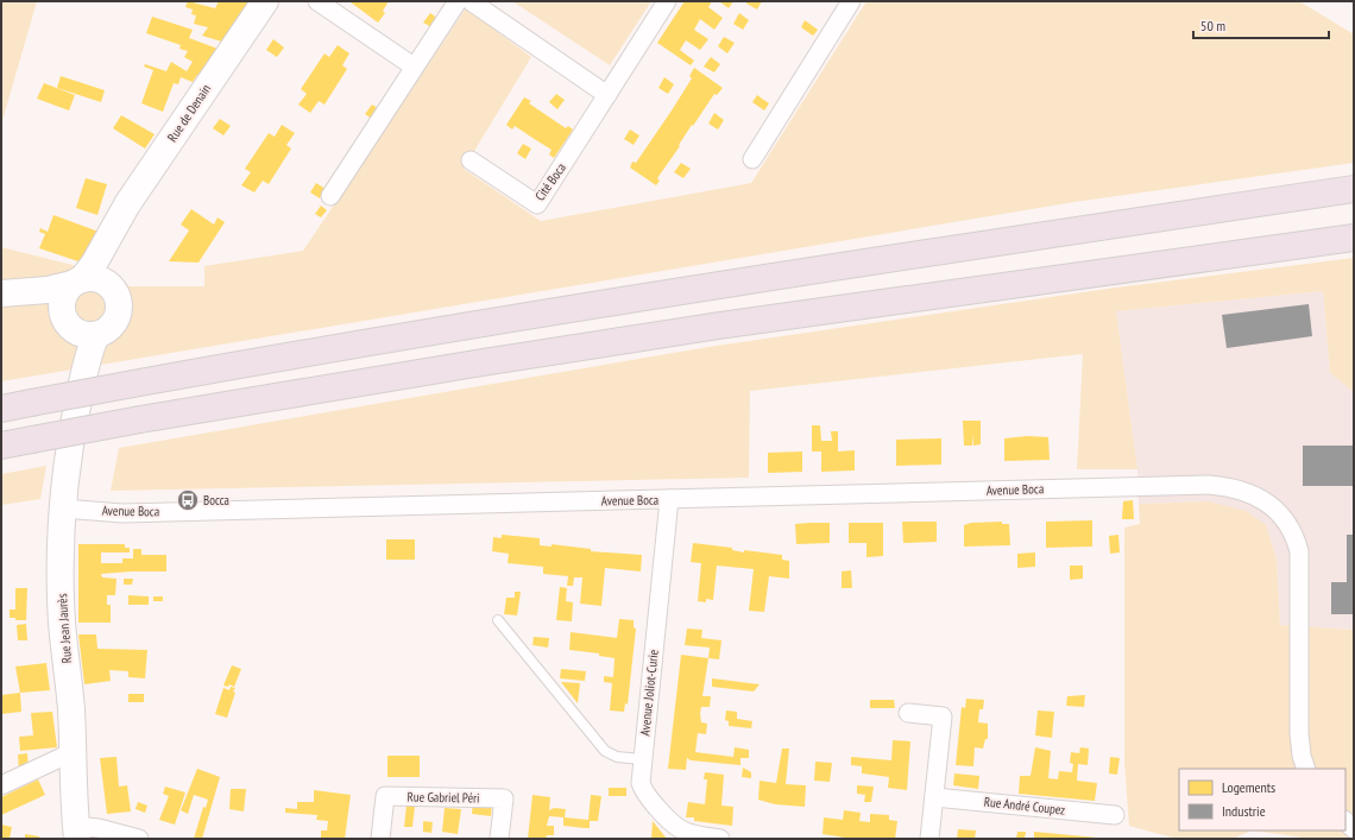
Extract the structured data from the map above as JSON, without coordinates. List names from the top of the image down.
{
  "streets": {
    "street": [
      "Rue de Denain",
      "Cité Boca",
      "Avenue Boca",
      "Rue Jean Jaurès",
      "Avenue Joliot-Curie",
      "Rue Gabriel Péri",
      "Rue André Coupez"
    ]
  },
  "crossings": [
    ["Rue de Denain", "Rue Jean Jaurès"],
    ["Avenue Boca", "Rue Jean Jaurès"],
    ["Avenue Boca", "Avenue Joliot-Curie"]
  ],
  "places": {
    "bus stop": ["Bocca"]
  },
  "legend": ["Logements", "Industrie"],
  "scale_bar": "50 m"
}
